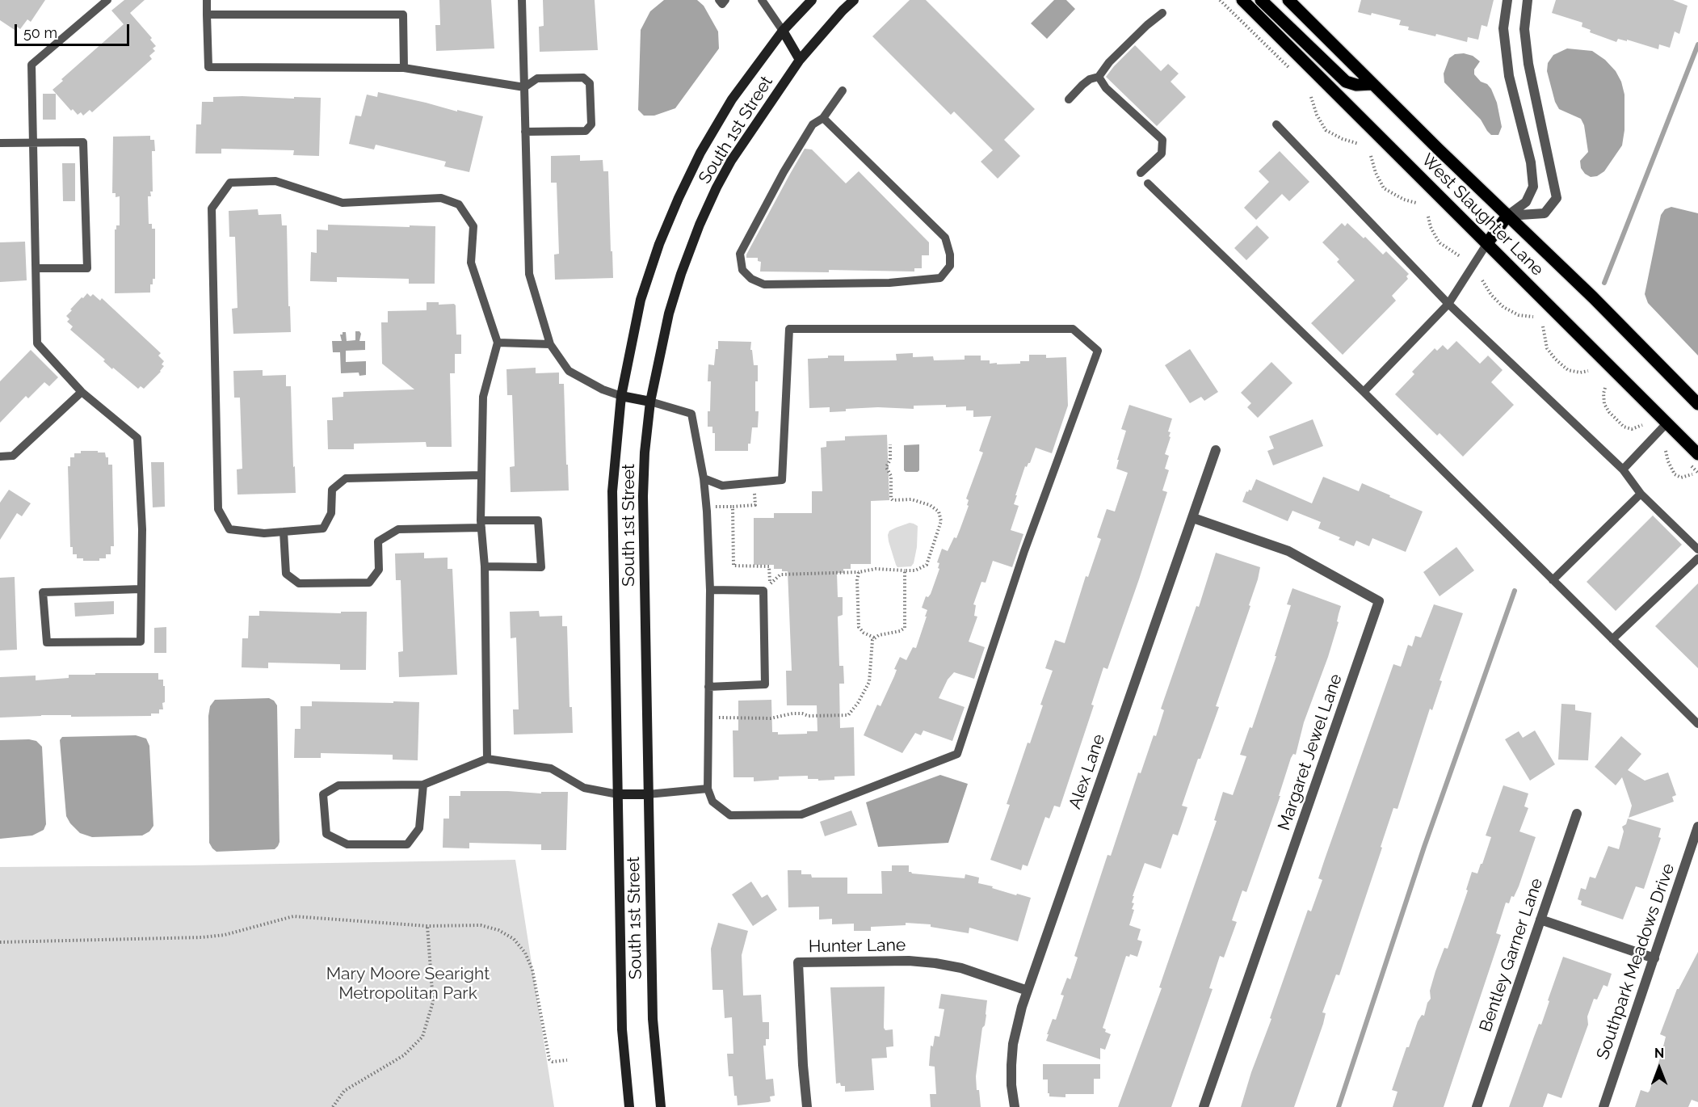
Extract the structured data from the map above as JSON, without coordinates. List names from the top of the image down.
{
  "streets": {
    "main road": ["South 1st Street", "West Slaughter Lane"],
    "street": [
      "Margaret Jewel Lane",
      "Alex Lane",
      "Hunter Lane",
      "Bentley Garner Lane",
      "Southpark Meadows Drive"
    ]
  },
  "crossings": [
    ["Margaret Jewel Lane", "Alex Lane"],
    ["Alex Lane", "Hunter Lane"]
  ],
  "parks": ["Mary Moore Searight Metropolitan Park"],
  "scale_bar": "50 m",
  "north": "top"
}
